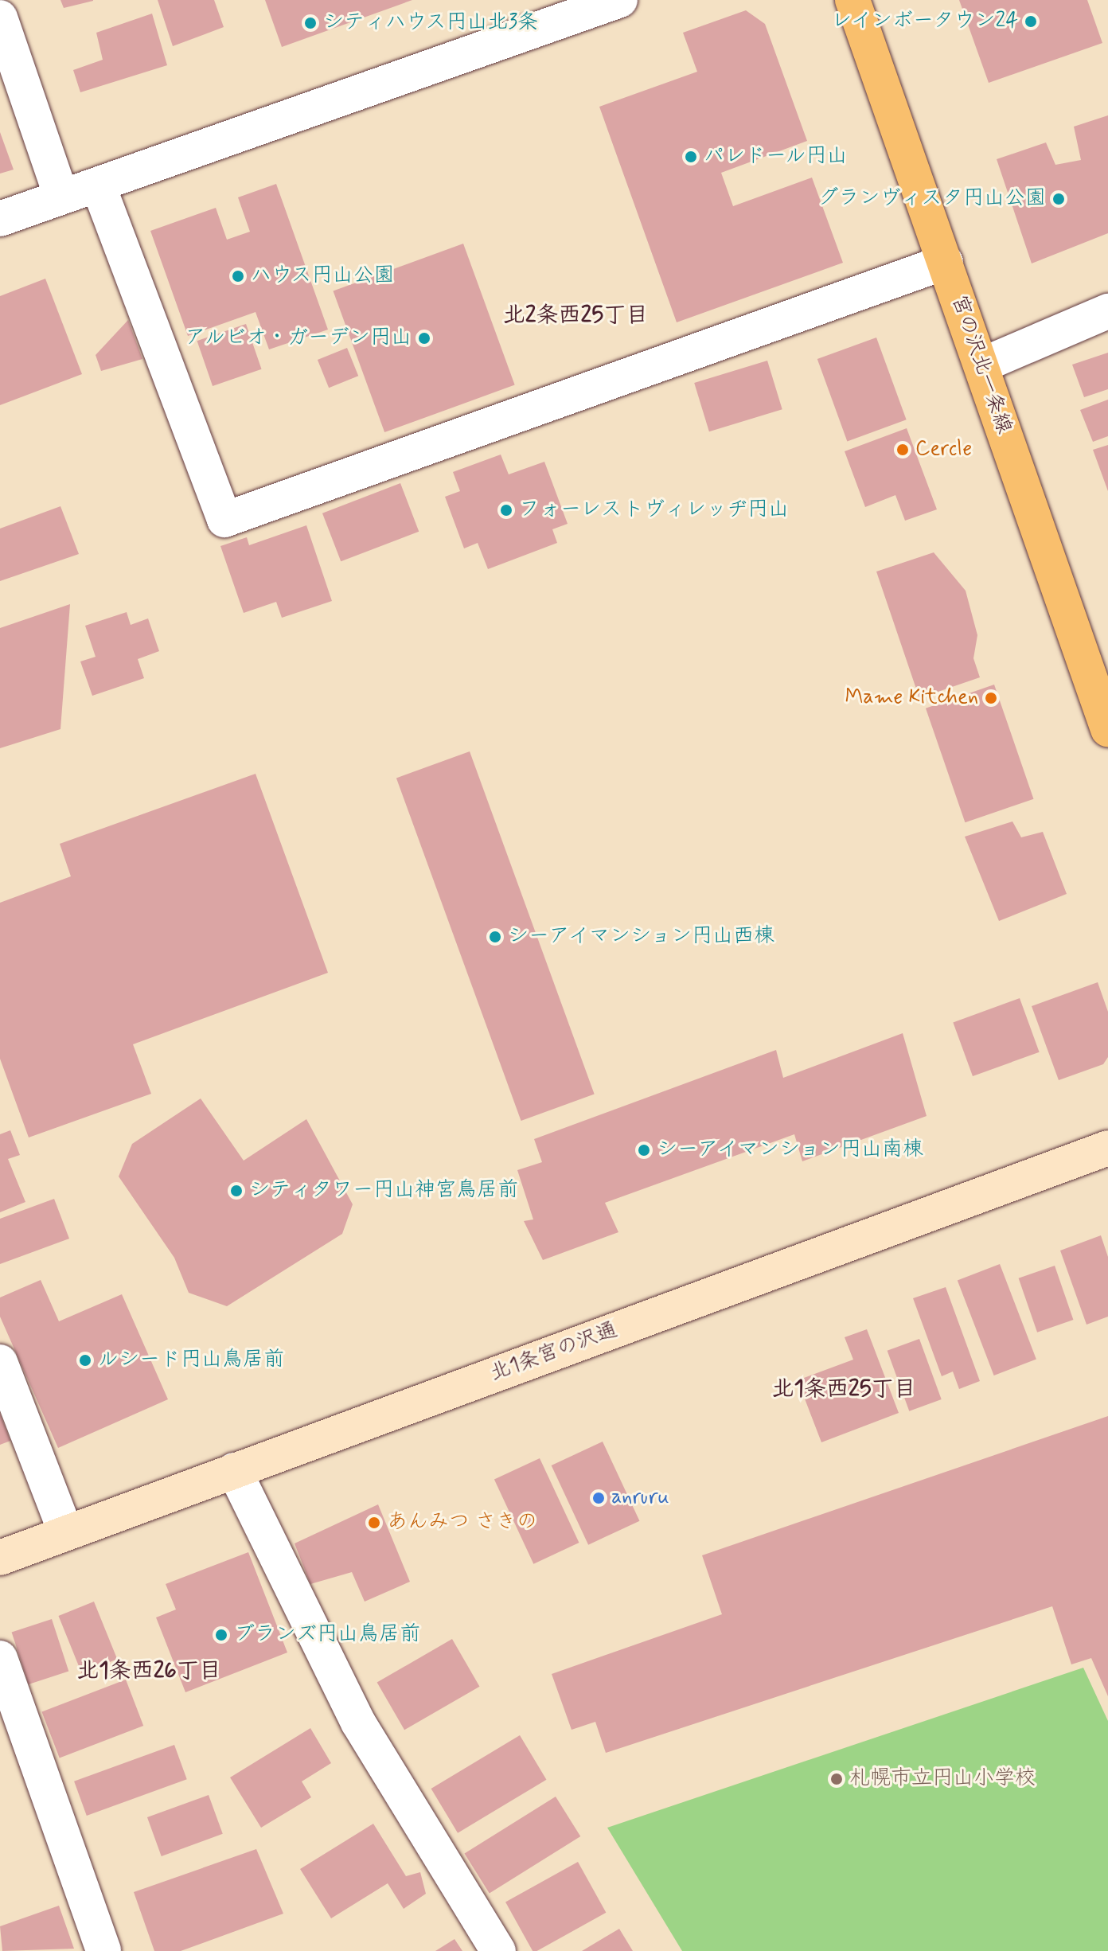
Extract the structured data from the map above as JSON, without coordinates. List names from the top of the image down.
{
  "streets": {
    "main road": ["宮の沢北一条線"],
    "street": ["北1条宮の沢通"]
  },
  "districts": ["北2条西25丁目", "北1条西25丁目", "北1条西26丁目"],
  "places": [
    "レインボータウン24",
    "シティハウス円山北3条",
    "パレドール円山",
    "グランヴィスタ円山公園",
    "ハウス円山公園",
    "アルビオ・ガーデン円山",
    "Cercle",
    "フォーレストヴィレッヂ円山",
    "Mame Kitchen",
    "シーアイマンション円山西棟",
    "シーアイマンション円山南棟",
    "シティタワー円山神宮鳥居前",
    "ルシード円山鳥居前",
    "anruru",
    "あんみつ さきの",
    "ブランズ円山鳥居前",
    "札幌市立円山小学校"
  ]
}
